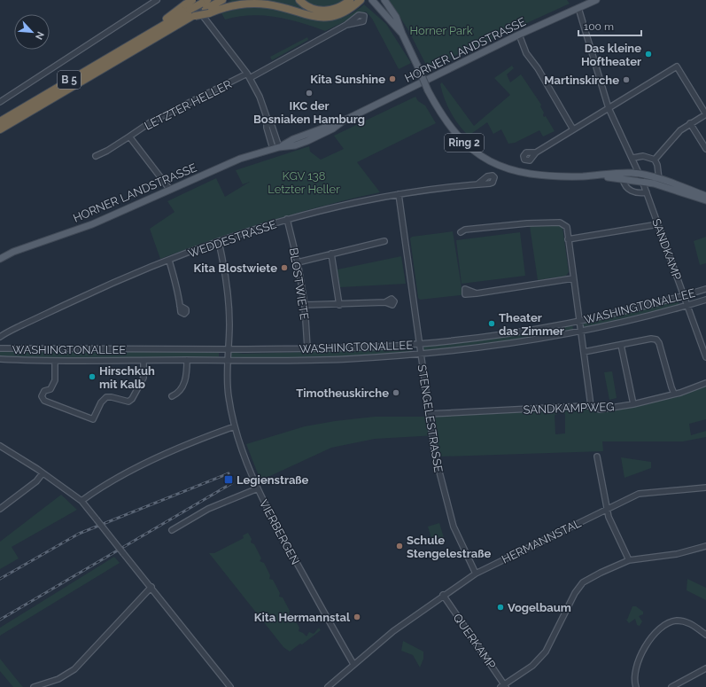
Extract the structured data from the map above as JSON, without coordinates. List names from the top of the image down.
{
  "streets": {
    "highway": ["B 5"],
    "main road": ["HORNER LANDSTRASSE", "Ring 2"],
    "street": [
      "LETZTER HELLER",
      "WEDDESTRASSE",
      "SANDKAMP",
      "BLOSTWIETE",
      "WASHINGTONALLEE",
      "SANDKAMPWEG",
      "STENGELESTRASSE",
      "VIERBERGEN",
      "HERMANNSTAL",
      "QUERKAMP"
    ]
  },
  "crossings": [
    ["HORNER LANDSTRASSE", "SANDKAMP"],
    ["WEDDESTRASSE", "BLOSTWIETE"],
    ["WEDDESTRASSE", "STENGELESTRASSE"],
    ["WEDDESTRASSE", "VIERBERGEN"],
    ["SANDKAMP", "WASHINGTONALLEE"],
    ["BLOSTWIETE", "WASHINGTONALLEE"],
    ["WASHINGTONALLEE", "STENGELESTRASSE"],
    ["WASHINGTONALLEE", "VIERBERGEN"],
    ["SANDKAMPWEG", "STENGELESTRASSE"],
    ["STENGELESTRASSE", "HERMANNSTAL"],
    ["VIERBERGEN", "HERMANNSTAL"],
    ["HERMANNSTAL", "QUERKAMP"]
  ],
  "parks": ["Horner Park", "KGV 138 Letzter Heller"],
  "places": {
    "other": [
      "Das kleine Hoftheater",
      "Kita Sunshine",
      "Martinskirche",
      "IKC der Bosniaken Hamburg",
      "Kita Blostwiete",
      "Theater das Zimmer",
      "Hirschkuh mit Kalb",
      "Timotheuskirche",
      "Schule Stengelestraße",
      "Vogelbaum",
      "Kita Hermannstal"
    ],
    "transit": ["Legienstraße"]
  },
  "scale_bar": "100 m",
  "north": "bottom right"
}
